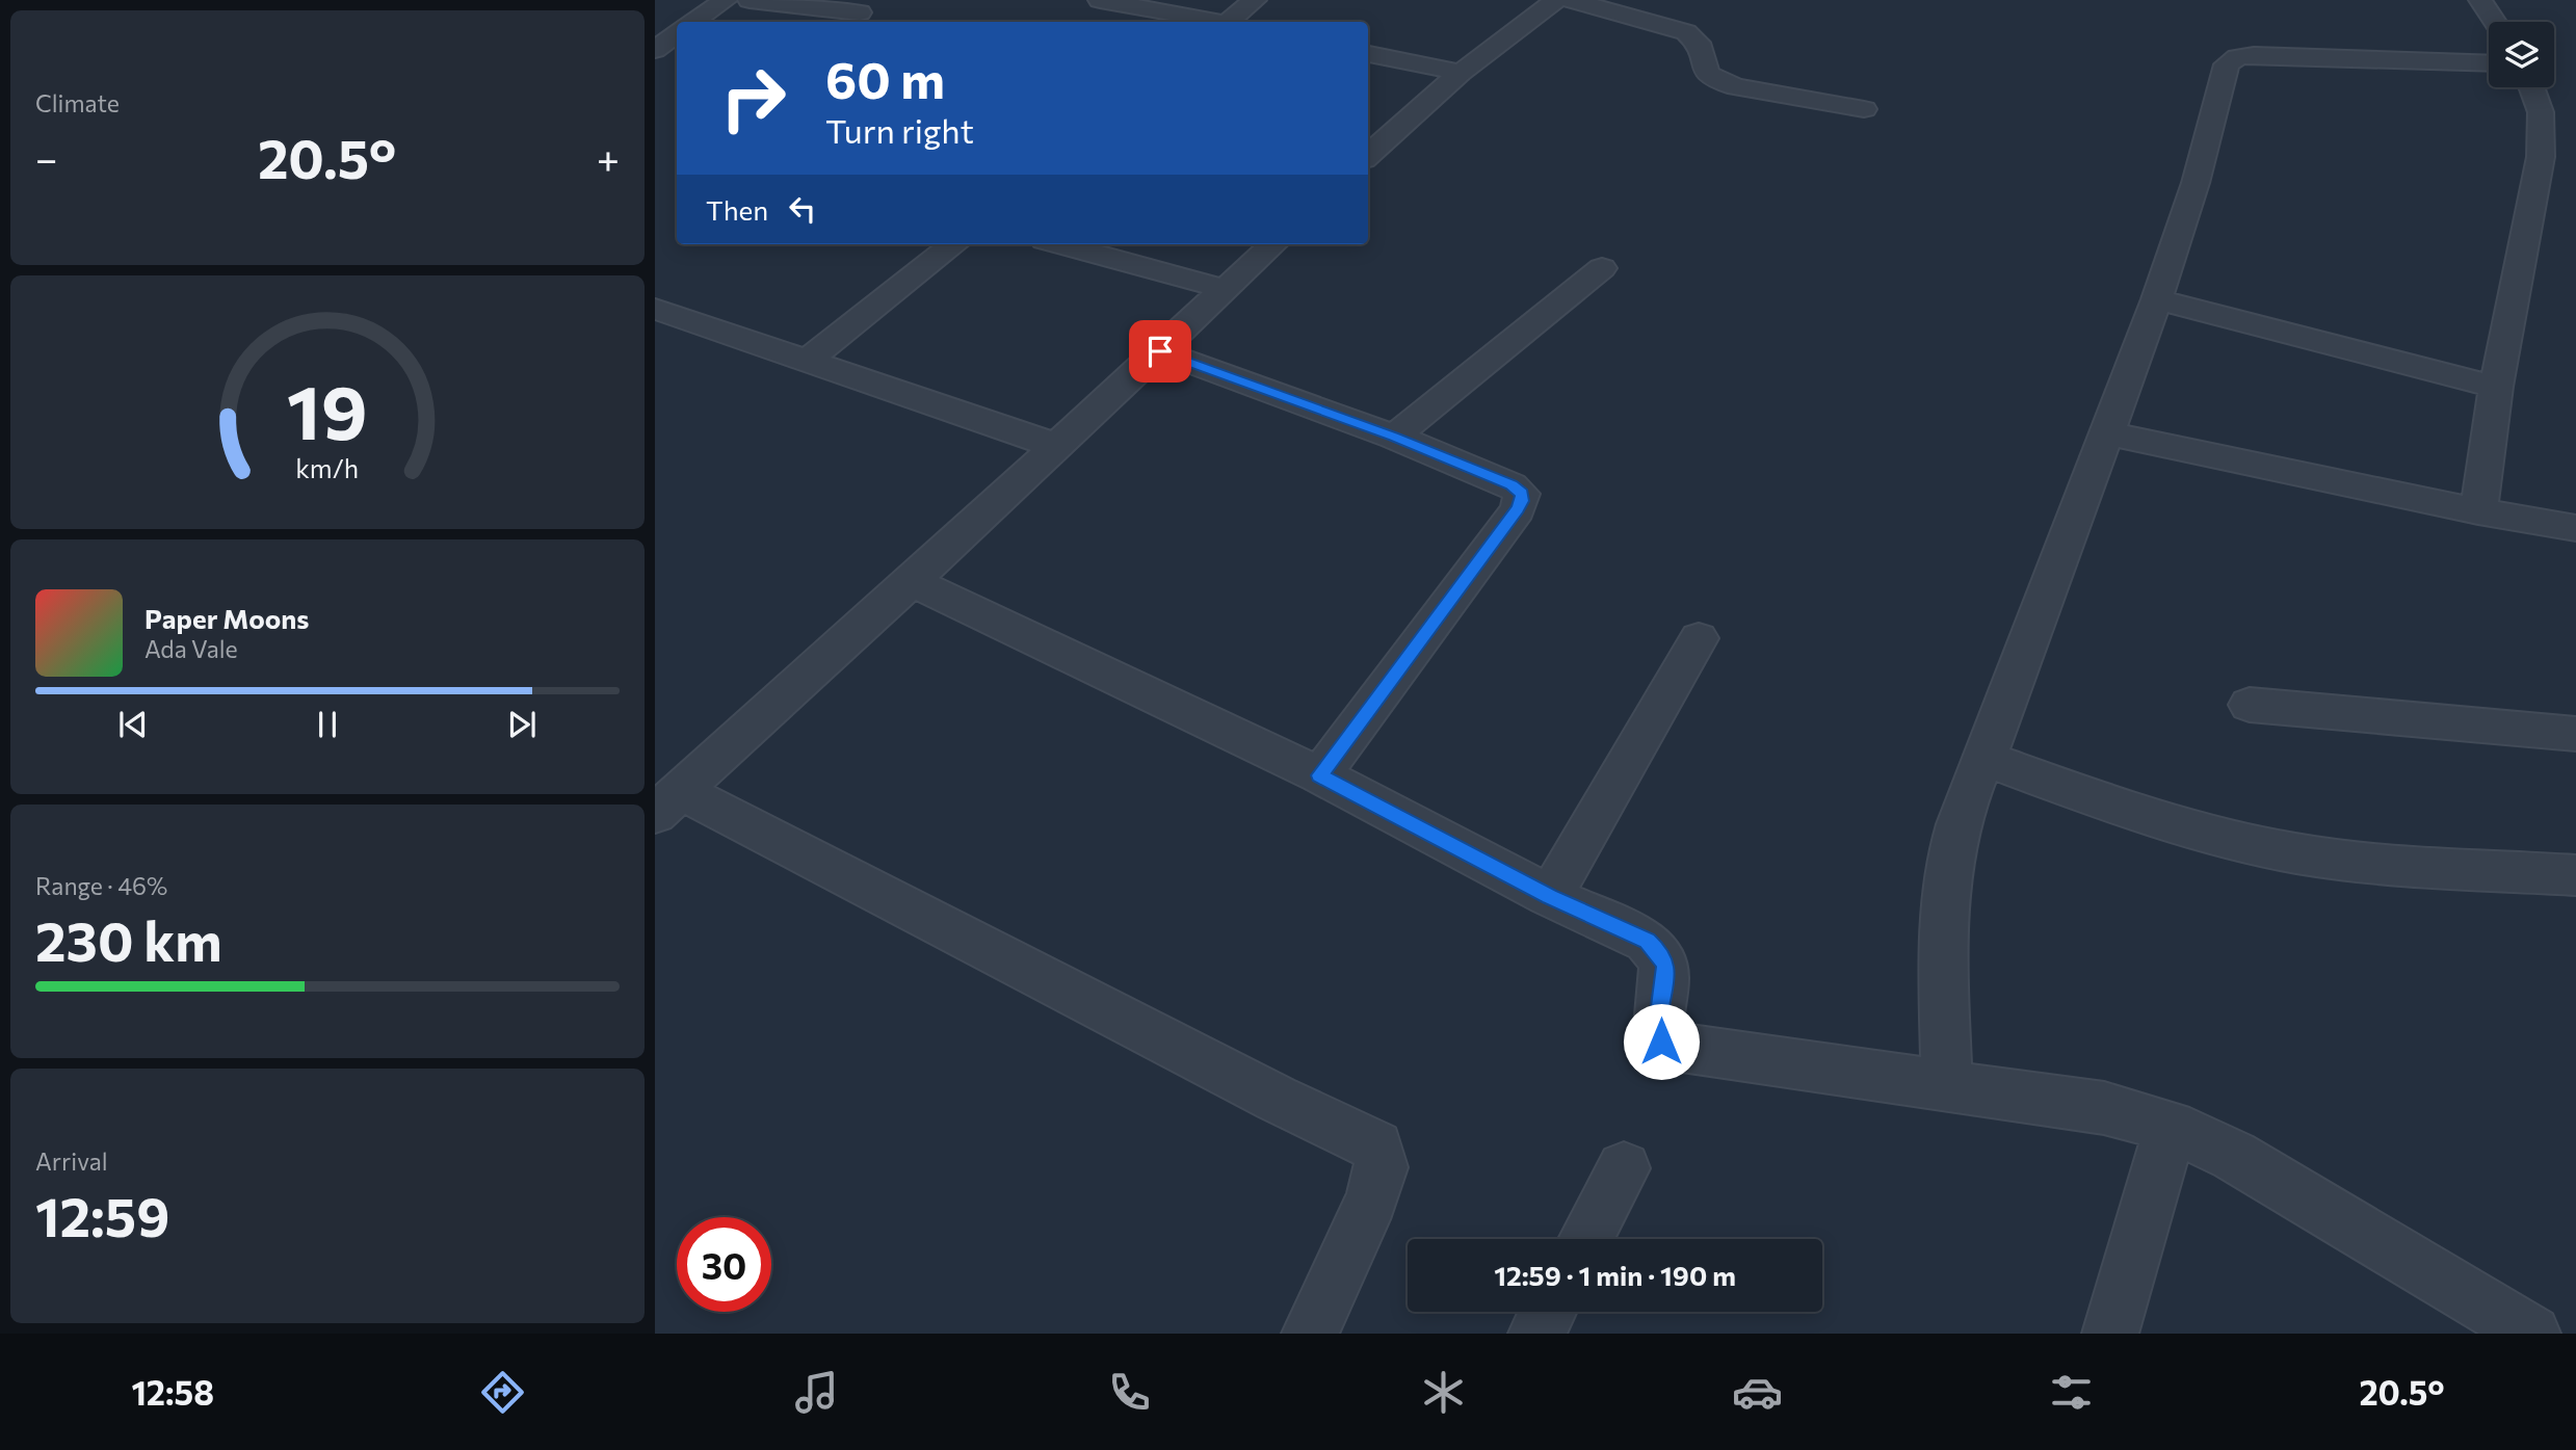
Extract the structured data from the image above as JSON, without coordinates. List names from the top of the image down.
{
  "page": {
    "tile": [
      "Climate",
      ["Range · 46%", "230 km"],
      ["Arrival", "12:59"]
    ],
    "turn": ["60 m", "Turn right"],
    "heat": ["−", "20.5°", "+"],
    "then": "Then",
    "song": ["Paper Moons", "Ada Vale"],
    "limit": "30",
    "trip": "12:59 · 1 min · 190 m",
    "tabs": ["12:58", "20.5°"],
    "gauge": ["19", "km/h"]
  }
}
